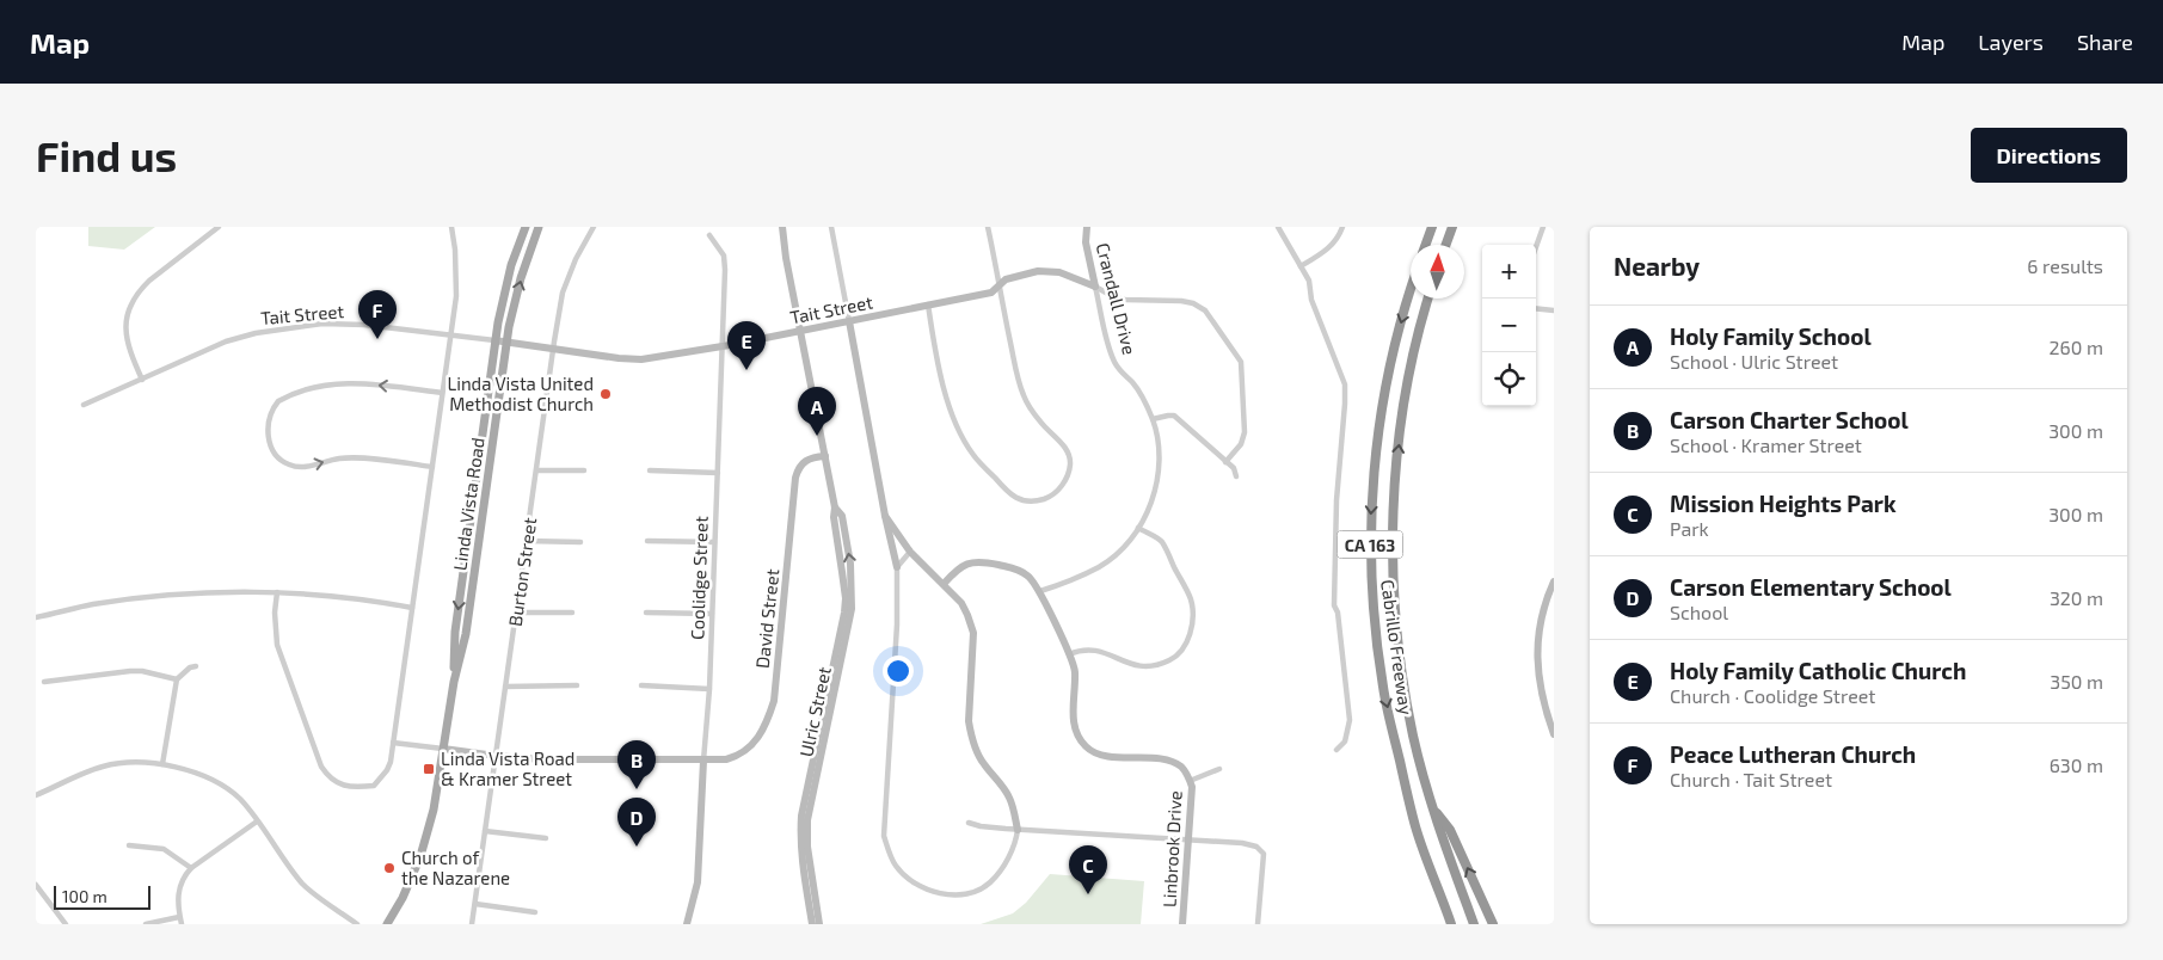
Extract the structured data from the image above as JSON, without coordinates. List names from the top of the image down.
{
  "streets": {
    "highway": ["CA 163", "Cabrillo Freeway"],
    "main road": ["Linda Vista Road"],
    "street": [
      "Crandall Drive",
      "Tait Street",
      "Burton Street",
      "Coolidge Street",
      "David Street",
      "Ulric Street",
      "Linbrook Drive"
    ]
  },
  "crossings": [
    ["Crandall Drive", "Tait Street"],
    ["Crandall Drive", "Linbrook Drive"],
    ["Tait Street", "Linda Vista Road"],
    ["Tait Street", "Burton Street"],
    ["Tait Street", "Coolidge Street"],
    ["Tait Street", "Ulric Street"],
    ["Coolidge Street", "David Street"],
    ["David Street", "Ulric Street"]
  ],
  "places": {
    "other": ["Linda Vista United Methodist Church", "Church of the Nazarene"],
    "transit": ["Linda Vista Road & Kramer Street"]
  },
  "scale_bar": "100 m",
  "north": "top",
  "page": {
    "header": "Map",
    "nav": ["Map", "Layers", "Share"],
    "buttons": "Directions",
    "title": "Find us",
    "heading": ["Nearby", "6 results"],
    "map_buttons": ["+", "−"],
    "pins": [
      "F",
      "E",
      "A",
      "B",
      "D",
      "C"
    ],
    "list": [
      {
        "mark": "A",
        "name": "Holy Family School",
        "note": "School · Ulric Street",
        "value": "260 m"
      },
      {
        "mark": "B",
        "name": "Carson Charter School",
        "note": "School · Kramer Street",
        "value": "300 m"
      },
      {
        "mark": "C",
        "name": "Mission Heights Park",
        "note": "Park",
        "value": "300 m"
      },
      {
        "mark": "D",
        "name": "Carson Elementary School",
        "note": "School",
        "value": "320 m"
      },
      {
        "mark": "E",
        "name": "Holy Family Catholic Church",
        "note": "Church · Coolidge Street",
        "value": "350 m"
      },
      {
        "mark": "F",
        "name": "Peace Lutheran Church",
        "note": "Church · Tait Street",
        "value": "630 m"
      }
    ],
    "scale": "100 m"
  }
}
